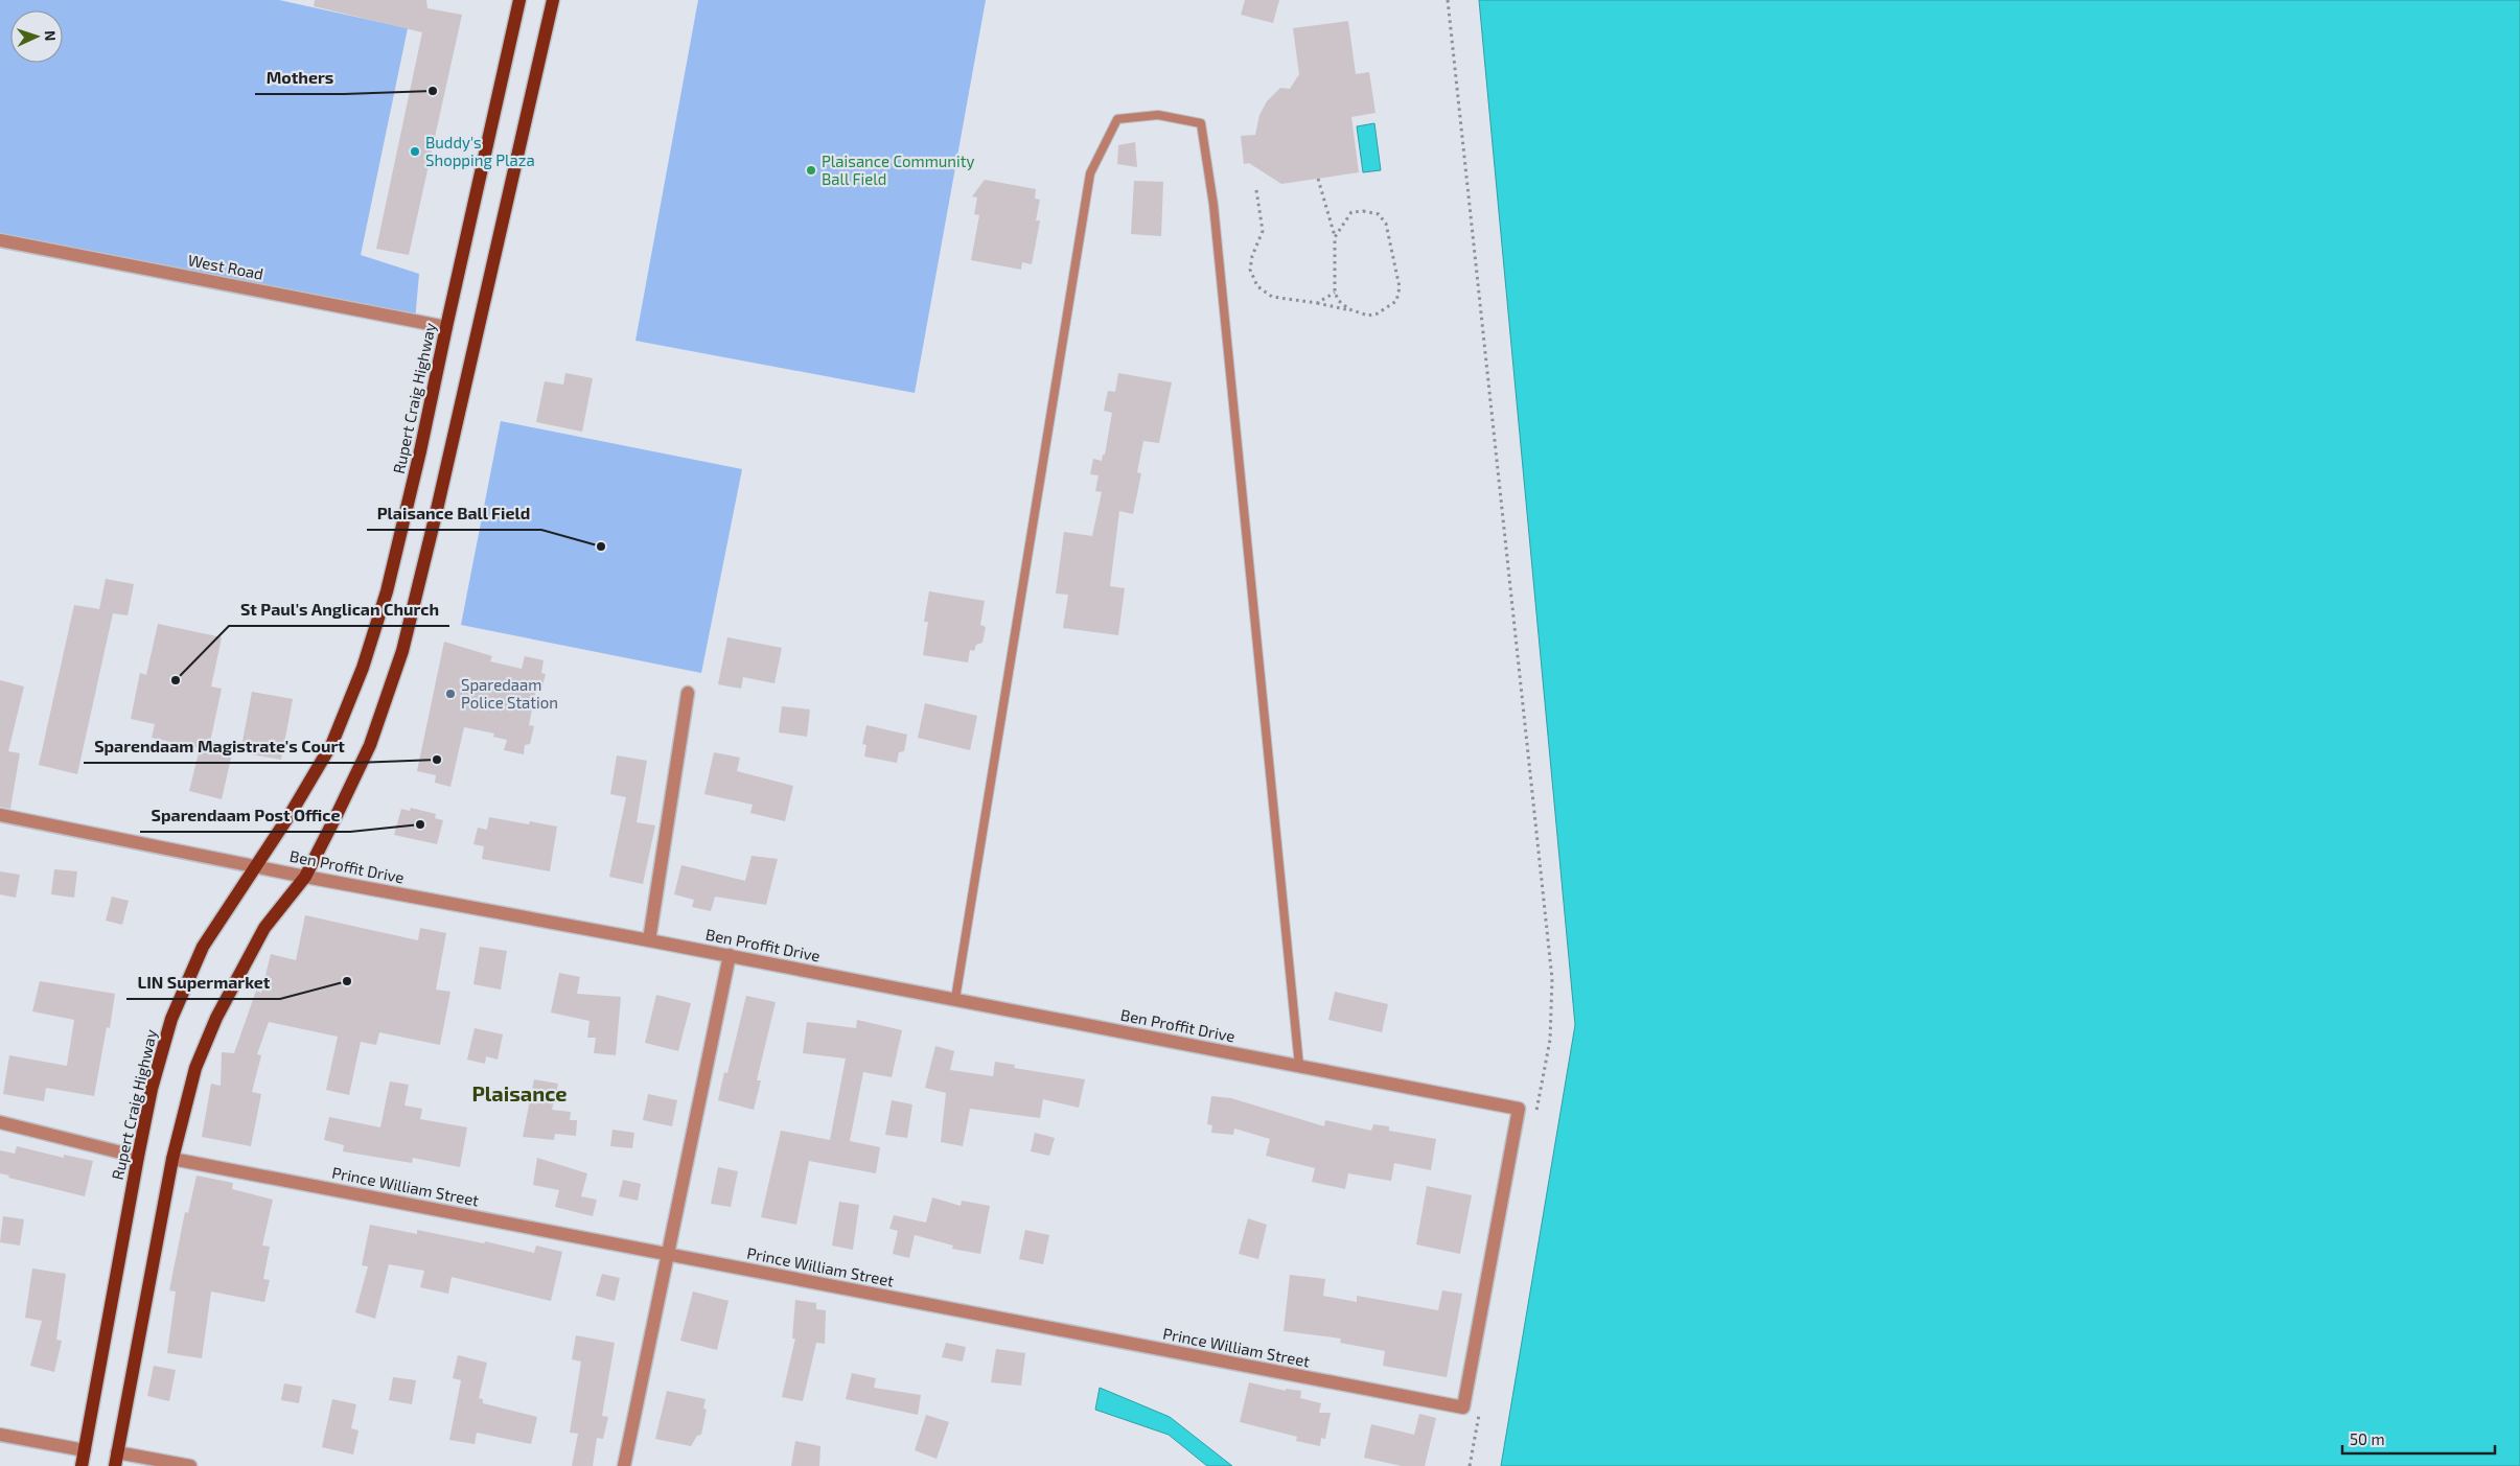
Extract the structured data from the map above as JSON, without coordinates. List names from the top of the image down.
{
  "streets": {
    "main road": ["Rupert Craig Highway"],
    "street": ["West Road", "Ben Proffit Drive", "Prince William Street"]
  },
  "crossings": [
    ["West Road", "Rupert Craig Highway"],
    ["Rupert Craig Highway", "Ben Proffit Drive"],
    ["Ben Proffit Drive", "Prince William Street"]
  ],
  "districts": ["Plaisance"],
  "places": [
    "Mothers",
    "Buddy's Shopping Plaza",
    "Plaisance Community Ball Field",
    "Plaisance Ball Field",
    "St Paul's Anglican Church",
    "Sparedaam Police Station",
    "Sparendaam Magistrate's Court",
    "Sparendaam Post Office",
    "LIN Supermarket"
  ],
  "scale_bar": "50 m",
  "north": "right"
}
